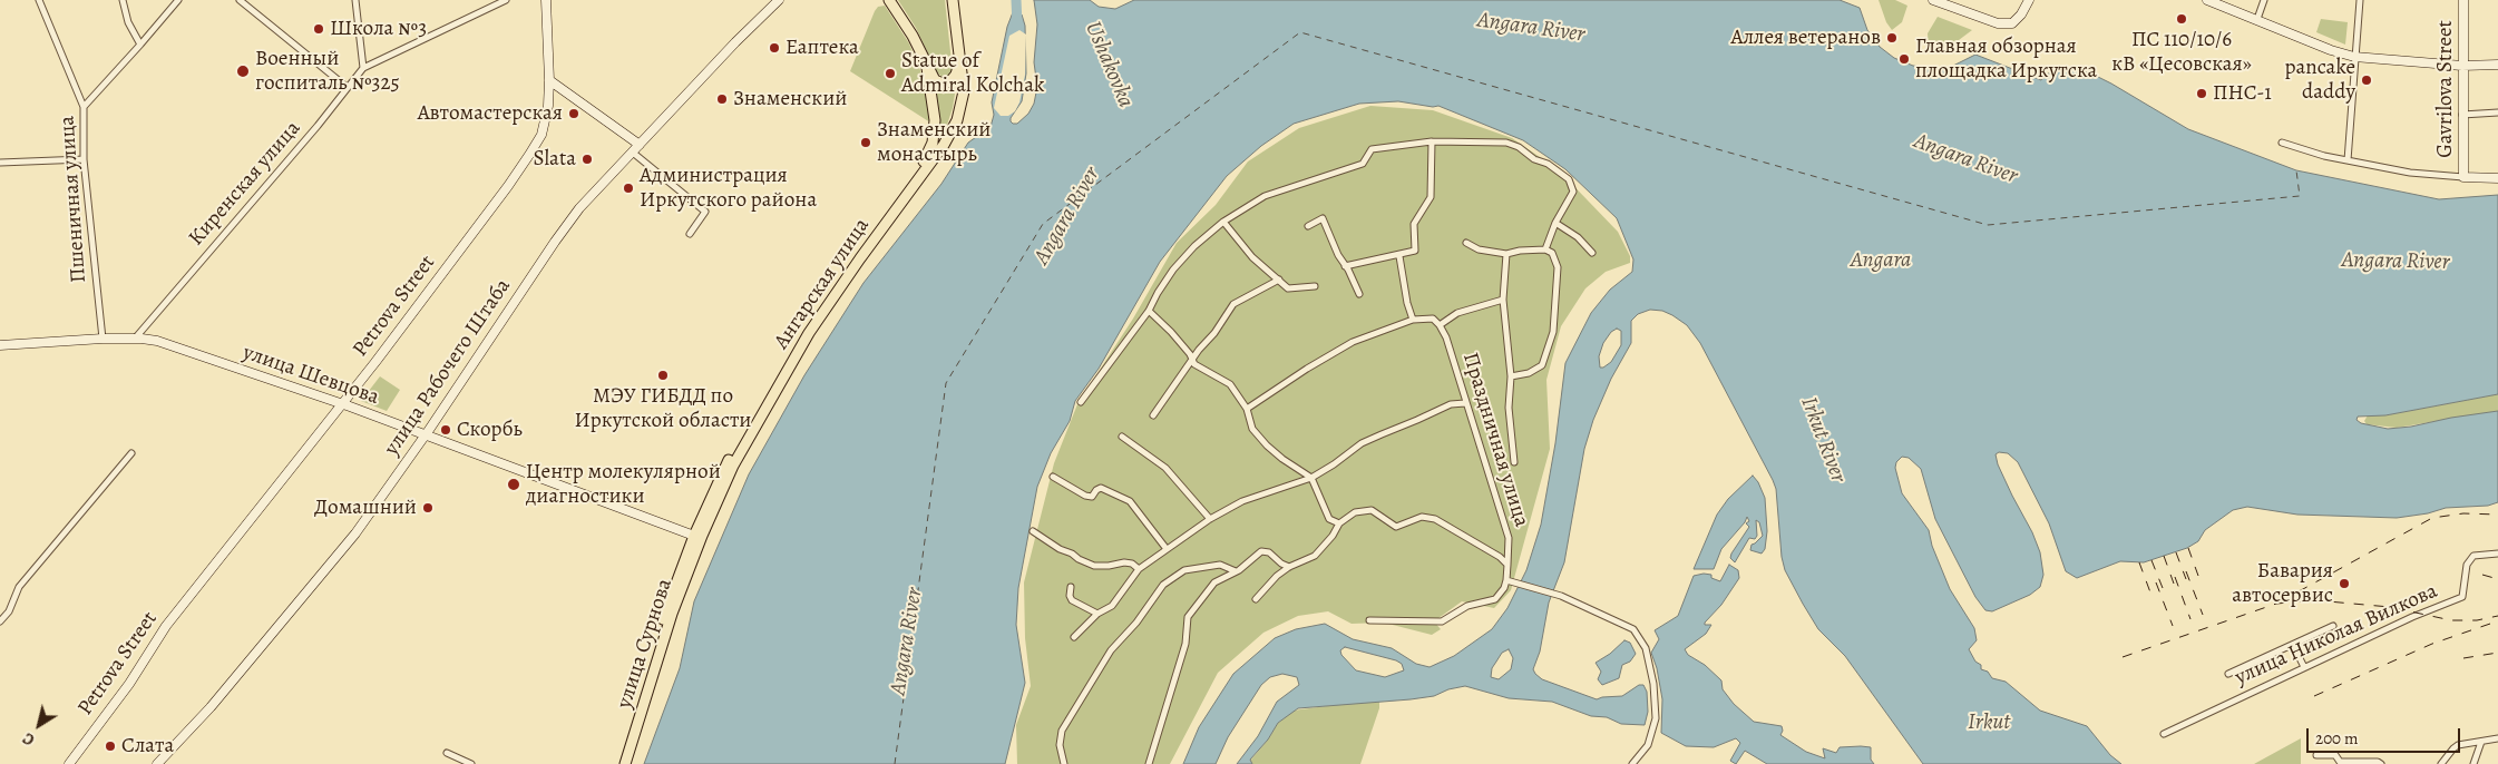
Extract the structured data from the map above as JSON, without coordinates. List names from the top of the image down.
{
  "streets": {
    "main road": [
      "Gavrilova Street",
      "Ангарская улица",
      "Petrova Street",
      "улица Рабочего Штаба",
      "улица Шевцова",
      "улица Сурнова"
    ],
    "street": [
      "Киренская улица",
      "Пшеничная улица",
      "Праздничная улица",
      "улица Николая Вилкова"
    ]
  },
  "crossings": [
    ["Киренская улица", "улица Шевцова"],
    ["Пшеничная улица", "улица Шевцова"],
    ["Ангарская улица", "улица Шевцова"],
    ["Ангарская улица", "улица Сурнова"],
    ["Petrova Street", "улица Шевцова"],
    ["улица Рабочего Штаба", "улица Шевцова"],
    ["улица Шевцова", "улица Сурнова"]
  ],
  "water": [
    "Angara River",
    "Ushakovka",
    "Angara",
    "Irkut River",
    "Irkut"
  ],
  "places": [
    "ПС 110/10/6 кВ «Цесовская»",
    "Школа №3",
    "Аллея ветеранов",
    "Еаптека",
    "Главная обзорная площадка Иркутска",
    "Военный госпиталь №325",
    "Statue of Admiral Kolchak",
    "pancake daddy",
    "ПНС-1",
    "Знаменский",
    "Автомастерская",
    "Знаменский монастырь",
    "Slata",
    "Администрация Иркутского района",
    "МЭУ ГИБДД по Иркутской области",
    "Скорбь",
    "Центр молекулярной диагностики",
    "Домашний",
    "Бавария автосервис",
    "Слата"
  ],
  "scale_bar": "200 m",
  "north": "bottom left"
}
